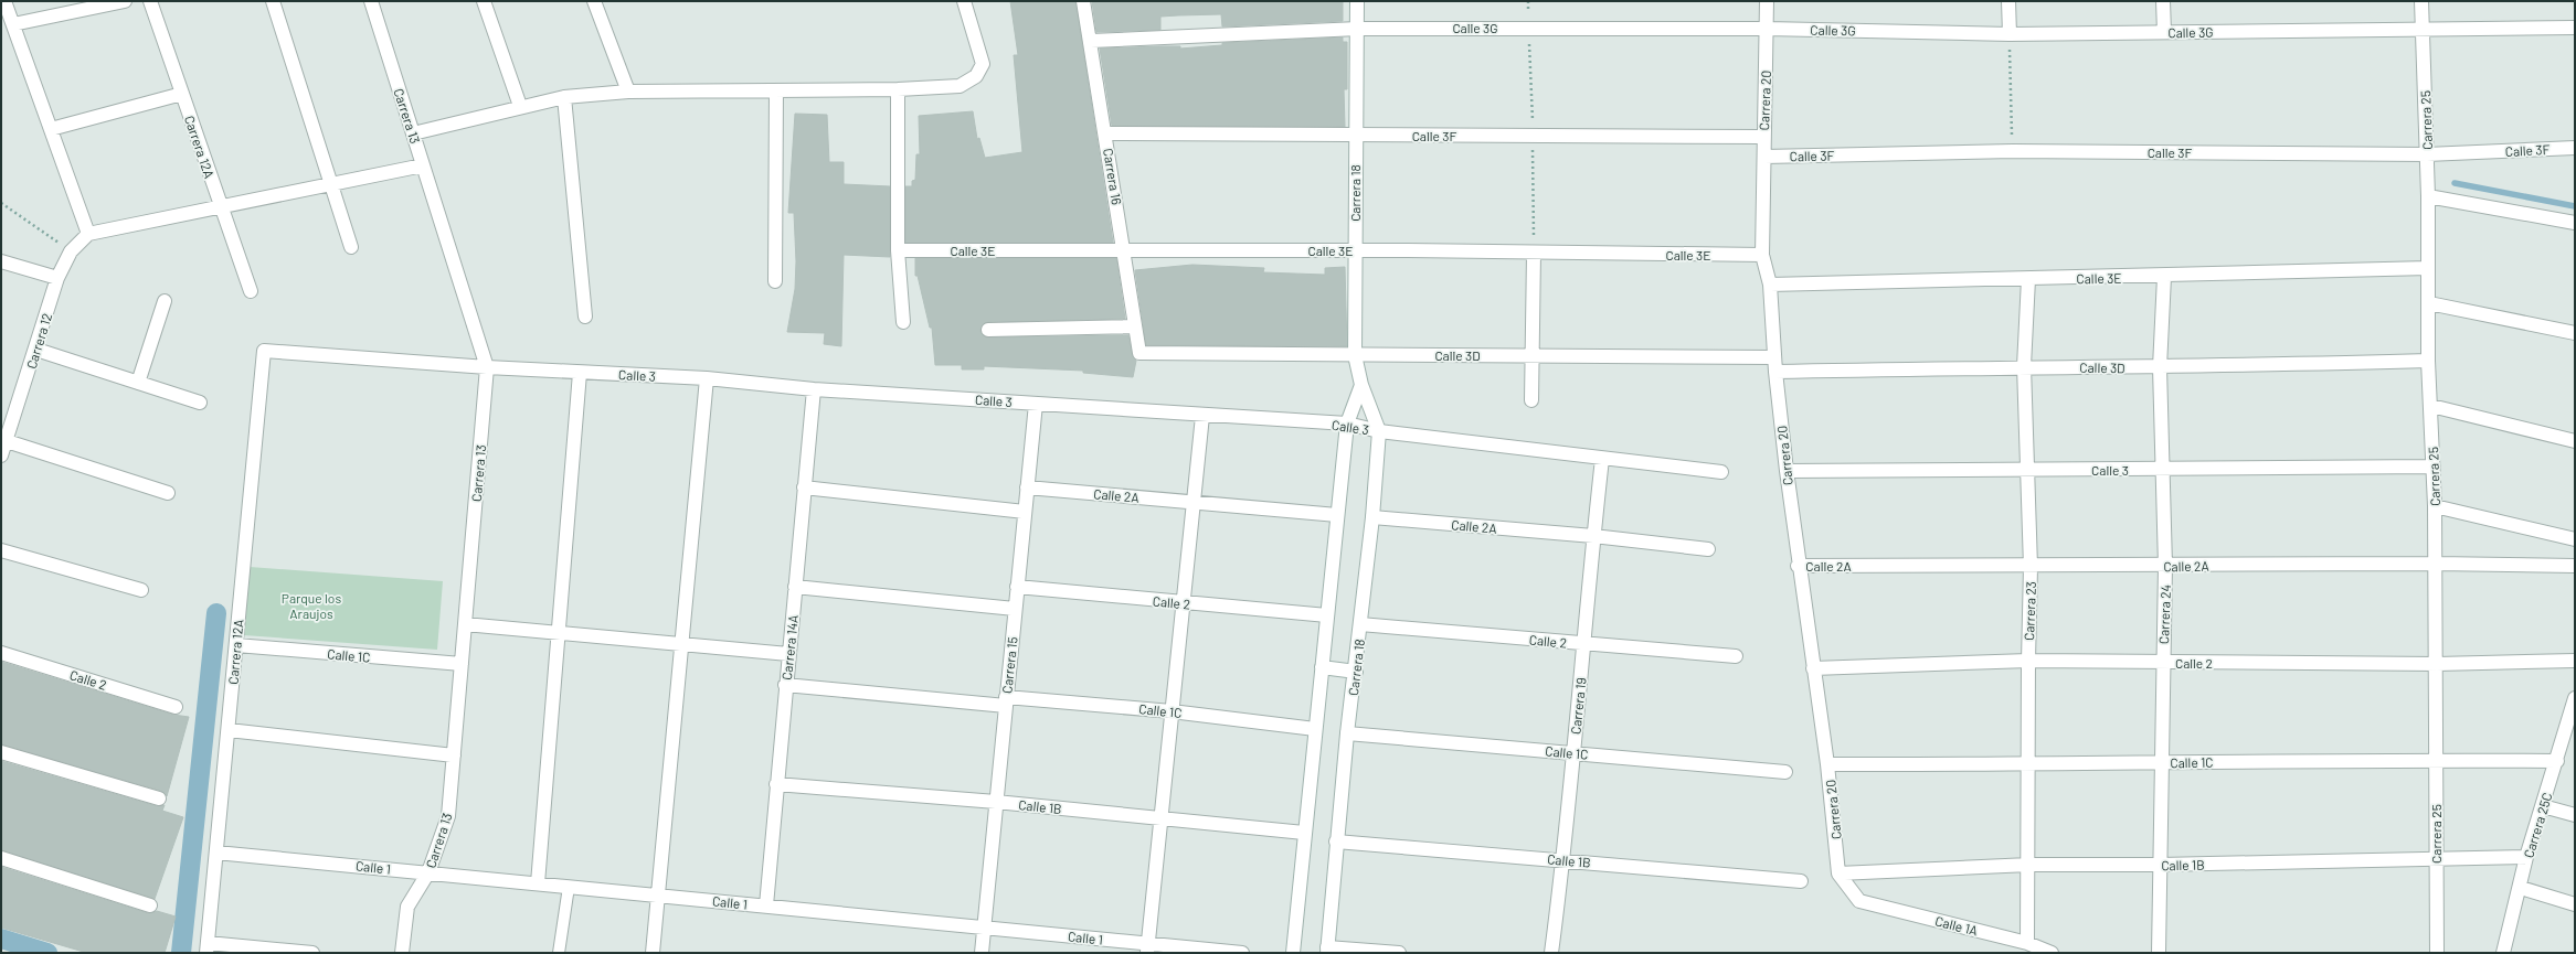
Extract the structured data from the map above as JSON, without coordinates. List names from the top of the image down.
{
  "streets": {
    "street": [
      "Calle 3G",
      "Carrera 20",
      "Carrera 13",
      "Carrera 25",
      "Calle 3F",
      "Carrera 12A",
      "Carrera 16",
      "Carrera 18",
      "Calle 3E",
      "Carrera 12",
      "Calle 3D",
      "Calle 3",
      "Calle 2A",
      "Calle 2",
      "Carrera 23",
      "Carrera 24",
      "Carrera 14A",
      "Calle 1C",
      "Carrera 15",
      "Carrera 19",
      "Calle 1B",
      "Carrera 25C",
      "Calle 1",
      "Calle 1A"
    ]
  },
  "crossings": [
    ["Calle 3G", "Carrera 20"],
    ["Calle 3G", "Carrera 25"],
    ["Calle 3G", "Carrera 16"],
    ["Calle 3G", "Carrera 18"],
    ["Carrera 20", "Calle 3F"],
    ["Carrera 20", "Calle 3E"],
    ["Carrera 20", "Calle 3D"],
    ["Carrera 20", "Calle 3"],
    ["Carrera 20", "Calle 2A"],
    ["Carrera 20", "Calle 2"],
    ["Carrera 20", "Calle 1C"],
    ["Carrera 20", "Calle 1B"],
    ["Carrera 20", "Calle 1A"],
    ["Carrera 13", "Calle 3"],
    ["Carrera 13", "Calle 1C"],
    ["Carrera 13", "Calle 1"],
    ["Carrera 25", "Calle 3F"],
    ["Carrera 25", "Calle 3E"],
    ["Carrera 25", "Calle 3D"],
    ["Carrera 25", "Calle 3"],
    ["Carrera 25", "Calle 2A"],
    ["Carrera 25", "Calle 2"],
    ["Carrera 25", "Calle 1C"],
    ["Carrera 25", "Calle 1B"],
    ["Calle 3F", "Carrera 16"],
    ["Calle 3F", "Carrera 18"],
    ["Carrera 12A", "Calle 3"],
    ["Carrera 12A", "Calle 1C"],
    ["Carrera 12A", "Calle 1"],
    ["Carrera 16", "Calle 3E"],
    ["Carrera 16", "Calle 3D"],
    ["Carrera 18", "Calle 3E"],
    ["Carrera 18", "Calle 3D"],
    ["Carrera 18", "Calle 3"],
    ["Carrera 18", "Calle 2A"],
    ["Carrera 18", "Calle 2"],
    ["Carrera 18", "Calle 1C"],
    ["Carrera 18", "Calle 1B"],
    ["Calle 3E", "Carrera 23"],
    ["Calle 3E", "Carrera 24"],
    ["Calle 3D", "Carrera 23"],
    ["Calle 3D", "Carrera 24"],
    ["Calle 3", "Carrera 23"],
    ["Calle 3", "Carrera 24"],
    ["Calle 3", "Carrera 14A"],
    ["Calle 3", "Carrera 15"],
    ["Calle 3", "Carrera 19"],
    ["Calle 2A", "Carrera 23"],
    ["Calle 2A", "Carrera 24"],
    ["Calle 2A", "Carrera 15"],
    ["Calle 2A", "Carrera 19"],
    ["Calle 2", "Carrera 23"],
    ["Calle 2", "Carrera 24"],
    ["Calle 2", "Carrera 15"],
    ["Calle 2", "Carrera 19"],
    ["Carrera 23", "Calle 1C"],
    ["Carrera 23", "Calle 1B"],
    ["Carrera 23", "Calle 1A"],
    ["Carrera 24", "Calle 1C"],
    ["Carrera 24", "Calle 1B"],
    ["Carrera 14A", "Calle 1C"],
    ["Carrera 14A", "Calle 1B"],
    ["Carrera 14A", "Calle 1"],
    ["Calle 1C", "Carrera 15"],
    ["Calle 1C", "Carrera 19"],
    ["Calle 1C", "Carrera 25C"],
    ["Carrera 15", "Calle 1B"],
    ["Carrera 15", "Calle 1"],
    ["Carrera 19", "Calle 1B"],
    ["Calle 1B", "Carrera 25C"]
  ],
  "parks": ["Parque los Araujos"]
}
